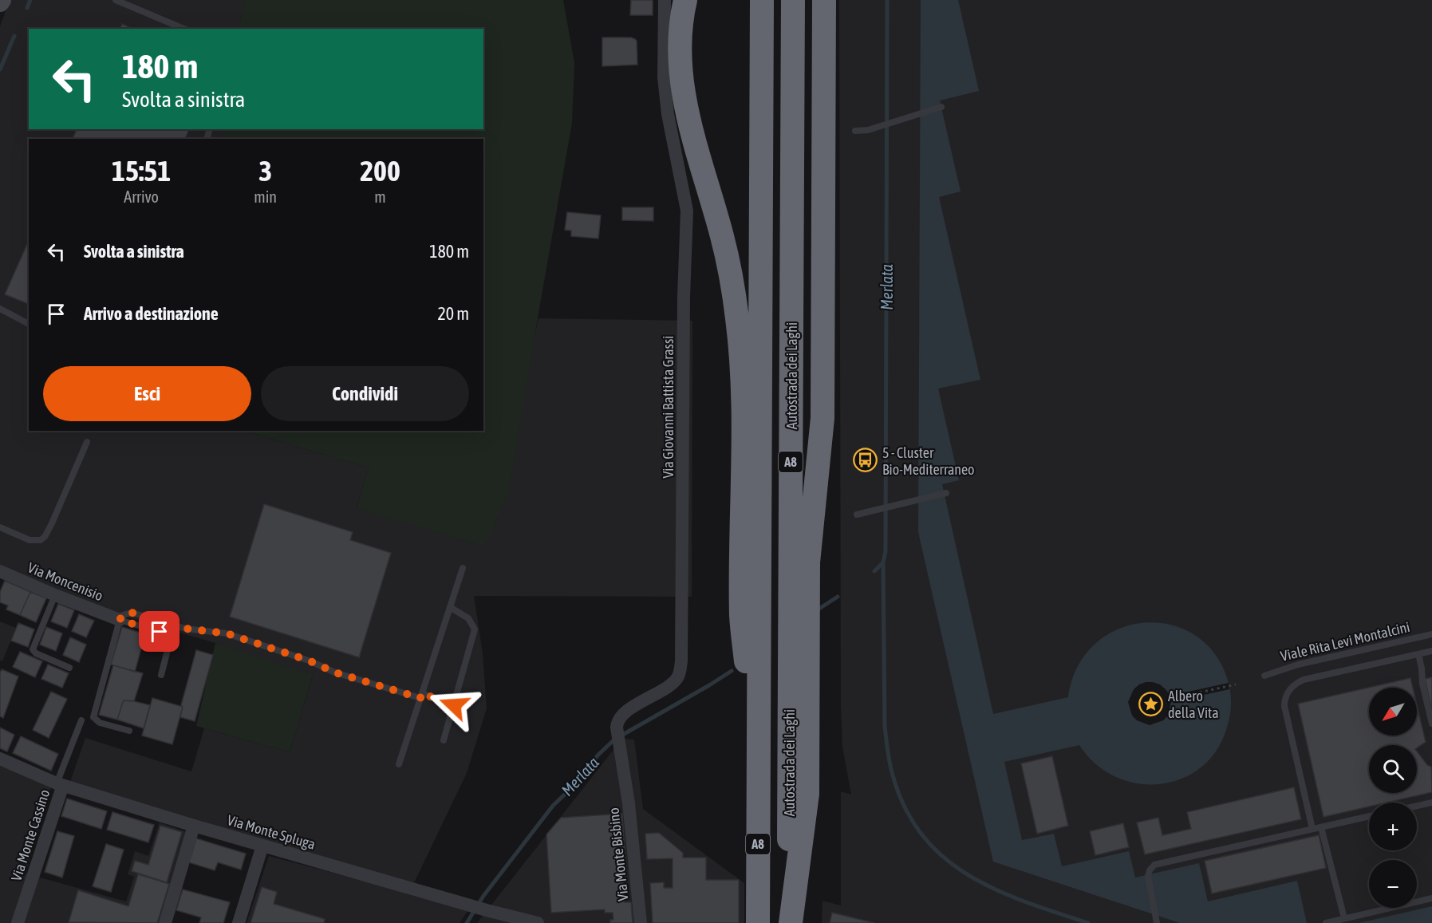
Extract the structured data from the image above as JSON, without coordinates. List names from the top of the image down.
{
  "streets": {
    "highway": ["Autostrada dei Laghi", "A8"],
    "street": [
      "Via Giovanni Battista Grassi",
      "Via Moncenisio",
      "Via Monte Spluga",
      "Via Monte Cassino",
      "Via Monte Bisbino"
    ],
    "lane": ["Viale Rita Levi Montalcini"]
  },
  "crossings": [
    ["Via Giovanni Battista Grassi", "Via Monte Bisbino"],
    ["Via Monte Spluga", "Via Monte Cassino"]
  ],
  "water": ["Merlata"],
  "places": {
    "bus stop": ["5 - Cluster Bio-Mediterraneo"],
    "place": ["Albero della Vita"]
  },
  "north": "bottom left",
  "page": {
    "turn": ["180 m", "Svolta a sinistra"],
    "eta": [
      "15:51",
      "Arrivo",
      "3",
      "min",
      "200",
      "m"
    ],
    "list": [
      {
        "name": "Svolta a sinistra",
        "value": "180 m"
      },
      {
        "name": "Arrivo a destinazione",
        "value": "20 m"
      }
    ],
    "buttons": ["Esci", "Condividi"],
    "map_buttons": ["+", "−"]
  }
}
